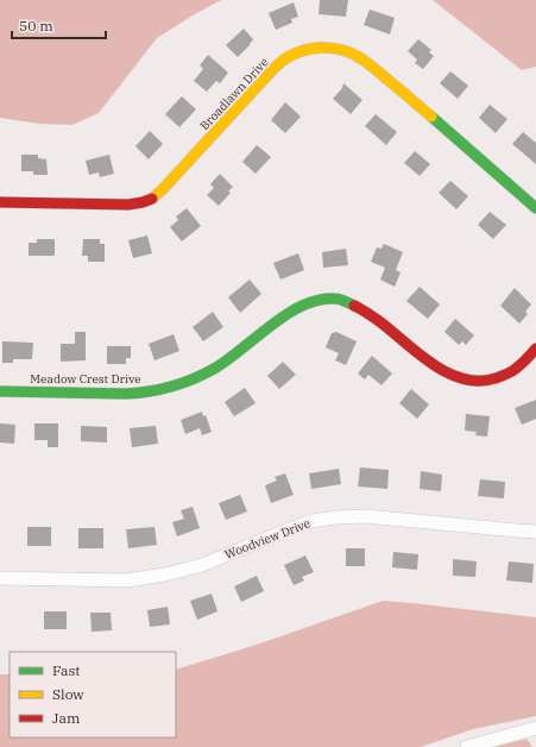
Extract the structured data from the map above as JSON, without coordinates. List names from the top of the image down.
{
  "streets": {
    "street": ["Broadlawn Drive", "Meadow Crest Drive", "Woodview Drive"]
  },
  "legend": ["Fast", "Slow", "Jam"],
  "scale_bar": "50 m"
}
